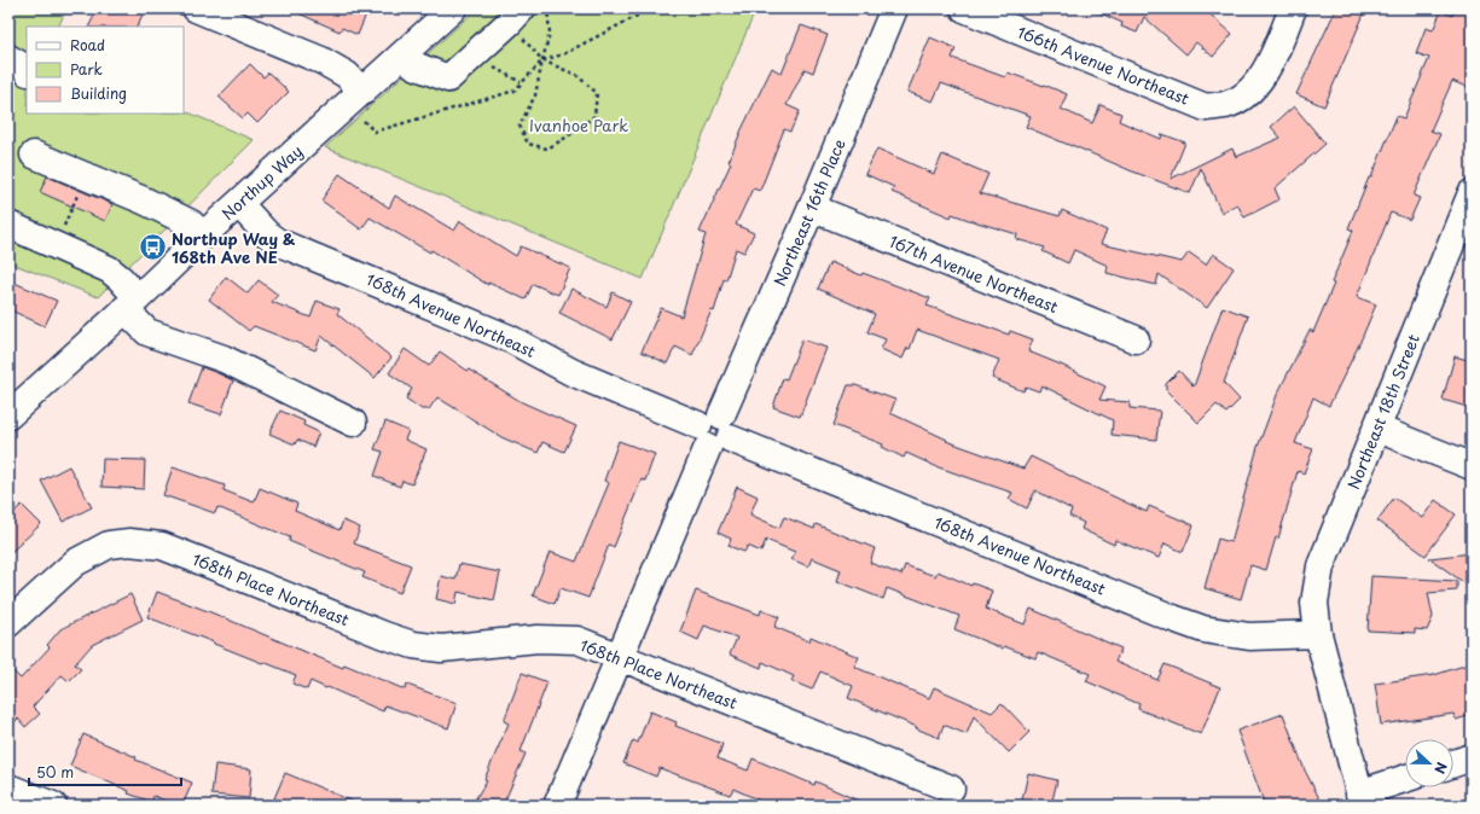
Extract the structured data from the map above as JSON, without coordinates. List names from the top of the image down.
{
  "streets": {
    "street": [
      "166th Avenue Northeast",
      "Northup Way",
      "Northeast 16th Place",
      "167th Avenue Northeast",
      "168th Avenue Northeast",
      "Northeast 18th Street",
      "168th Place Northeast"
    ]
  },
  "crossings": [
    ["Northup Way", "168th Avenue Northeast"],
    ["Northeast 16th Place", "167th Avenue Northeast"],
    ["Northeast 16th Place", "168th Avenue Northeast"],
    ["Northeast 16th Place", "168th Place Northeast"],
    ["168th Avenue Northeast", "Northeast 18th Street"]
  ],
  "parks": ["Ivanhoe Park"],
  "places": {
    "bus stop": ["Northup Way & 168th Ave NE"]
  },
  "legend": ["Road", "Park", "Building"],
  "scale_bar": "50 m",
  "north": "right"
}
